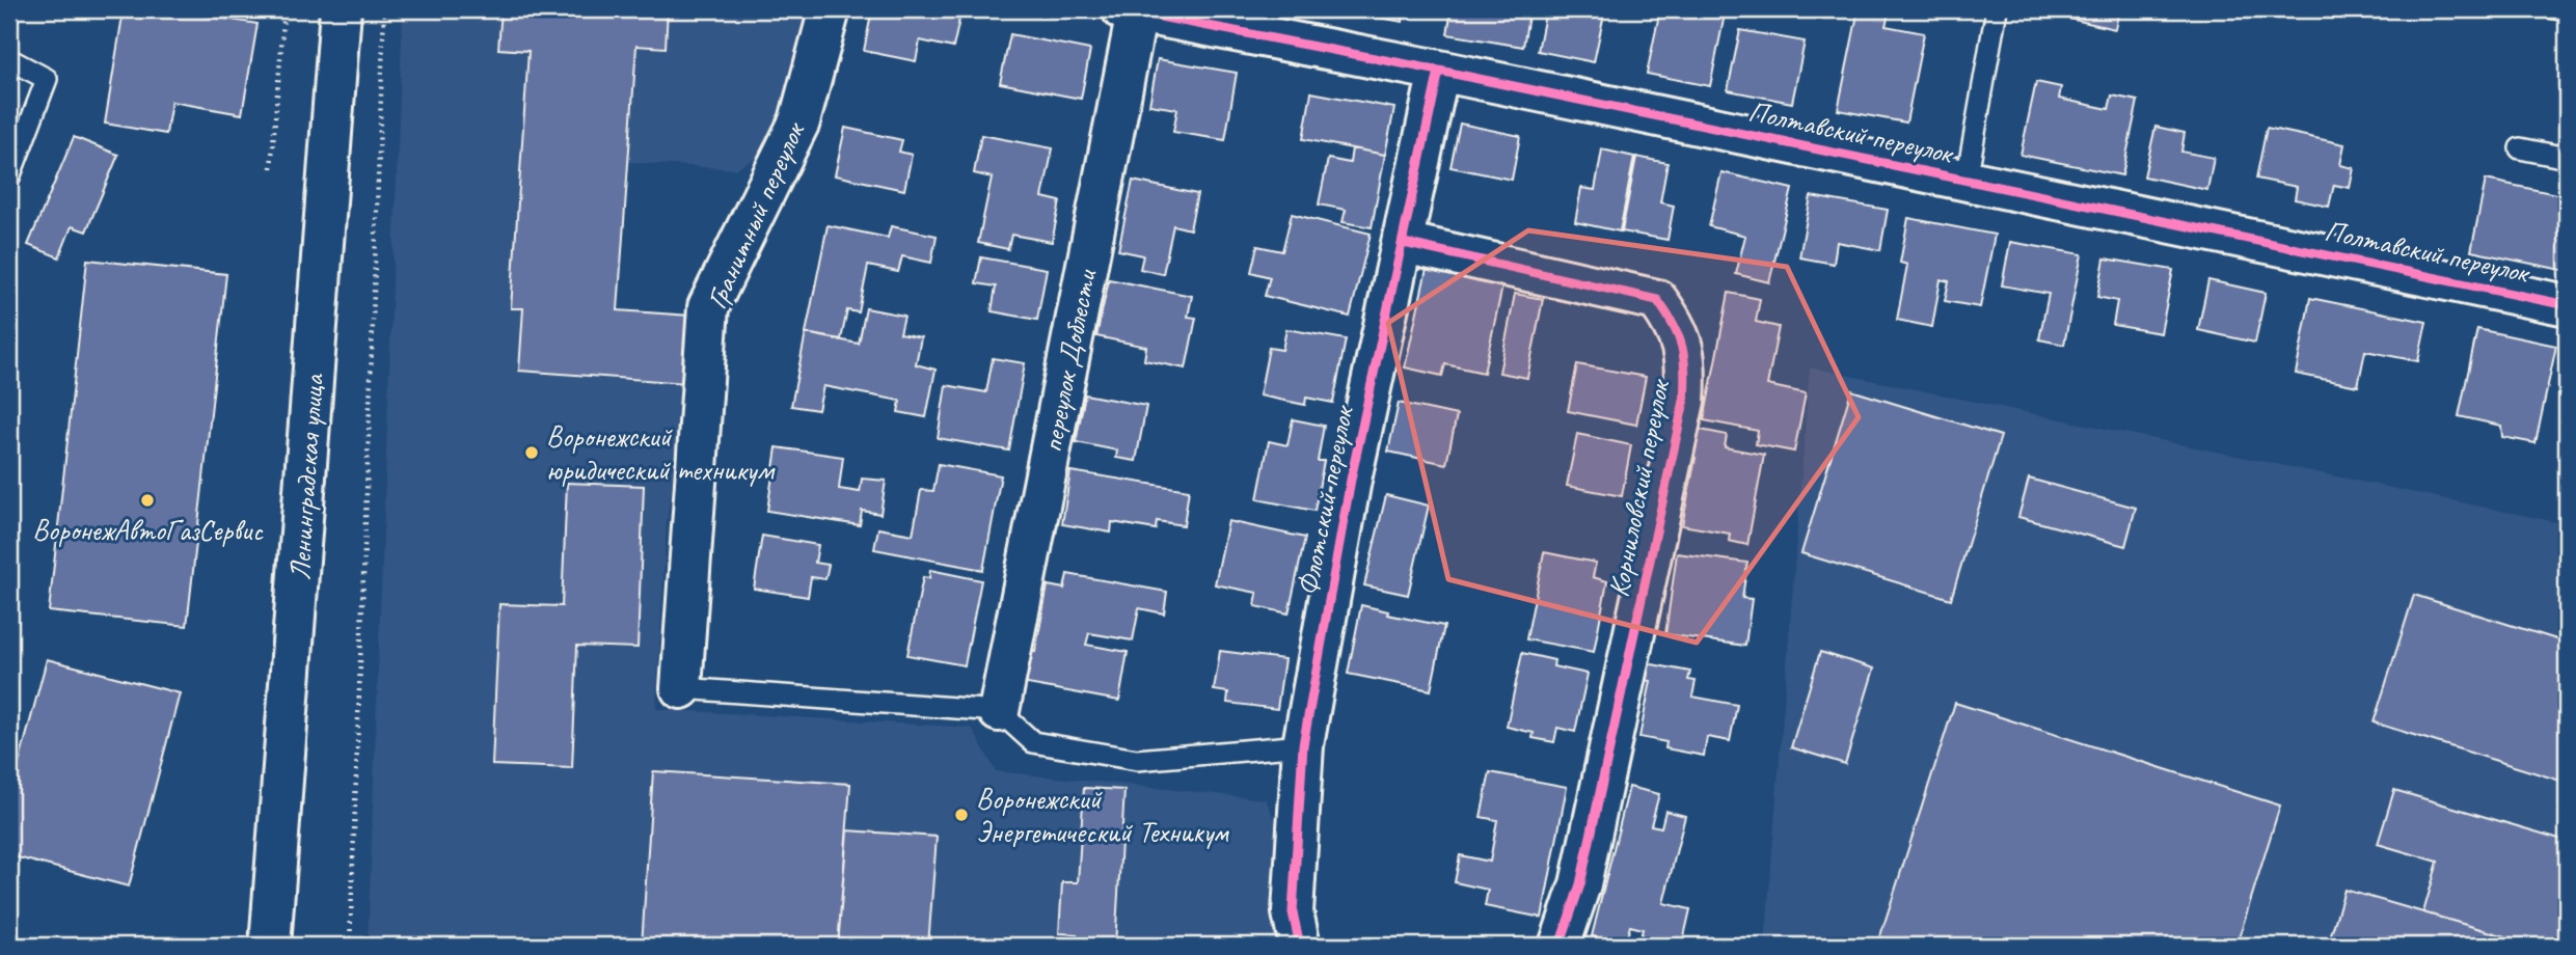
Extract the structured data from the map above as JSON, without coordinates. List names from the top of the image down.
{
  "streets": {
    "street": [
      "Полтавский переулок",
      "Гранитный переулок",
      "переулок Доблести",
      "Ленинградская улица",
      "Корниловский переулок",
      "Флотский переулок"
    ]
  },
  "crossings": [
    ["Полтавский переулок", "переулок Доблести"],
    ["Полтавский переулок", "Флотский переулок"],
    ["Корниловский переулок", "Флотский переулок"]
  ],
  "places": ["Воронежский юридический техникум", "ВоронежАвтоГазСервис", "Воронежский Энергетический Техникум"]
}
